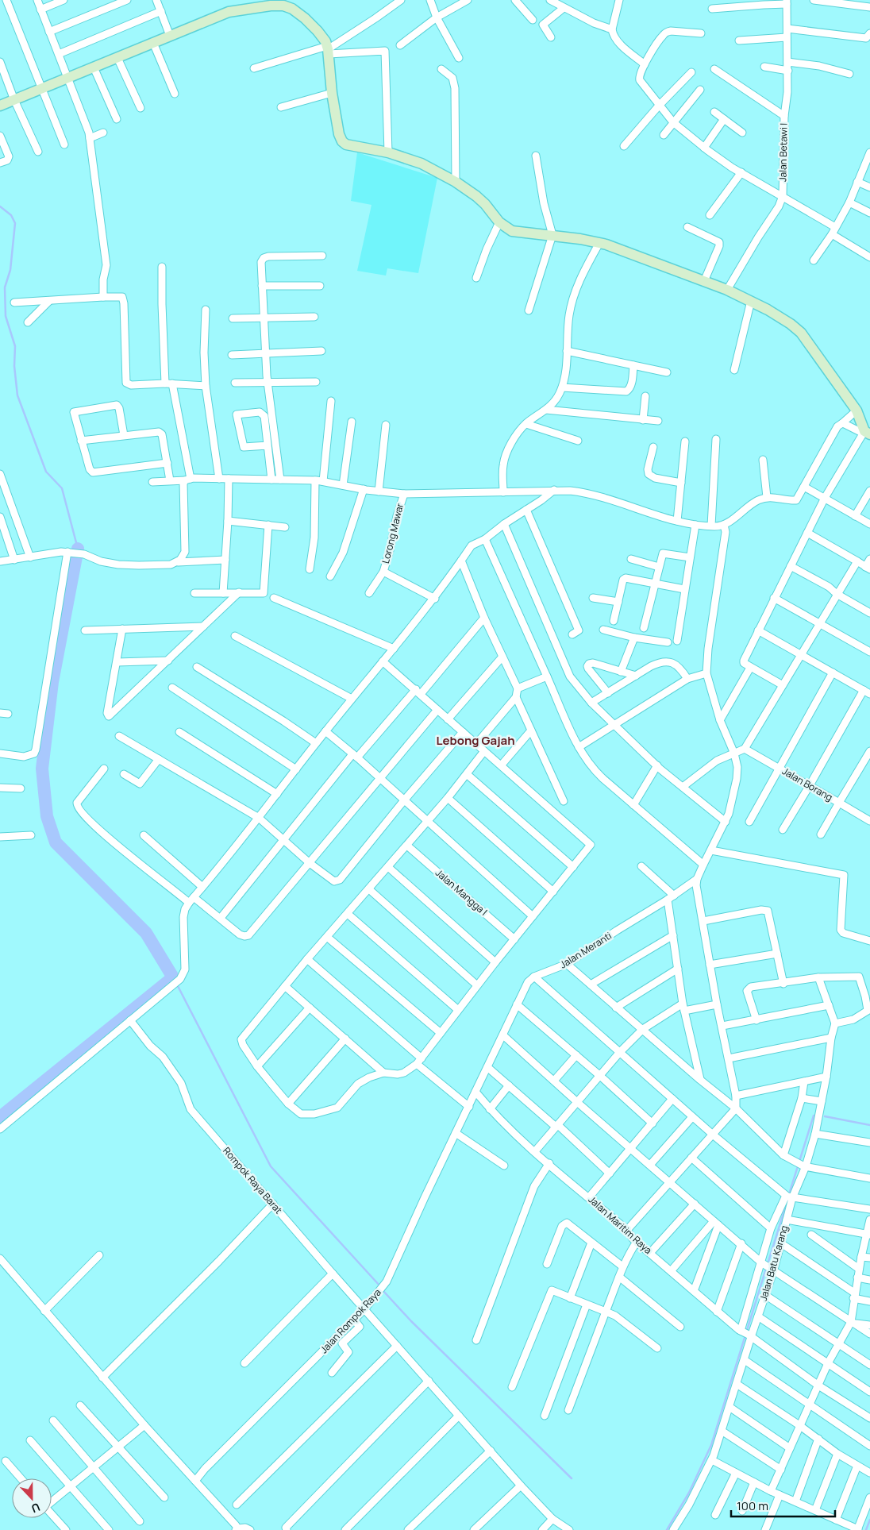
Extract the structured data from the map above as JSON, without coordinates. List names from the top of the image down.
{
  "streets": {
    "street": [
      "Jalan Betawi I",
      "Lorong Mawar",
      "Jalan Borang",
      "Jalan Mangga I",
      "Jalan Meranti",
      "Rompok Raya Barat",
      "Jalan Maritim Raya",
      "Jalan Batu Karang",
      "Jalan Rompok Raya"
    ]
  },
  "crossings": [
    ["Rompok Raya Barat", "Jalan Rompok Raya"],
    ["Jalan Maritim Raya", "Jalan Batu Karang"]
  ],
  "districts": ["Lebong Gajah"],
  "scale_bar": "100 m",
  "north": "bottom"
}
